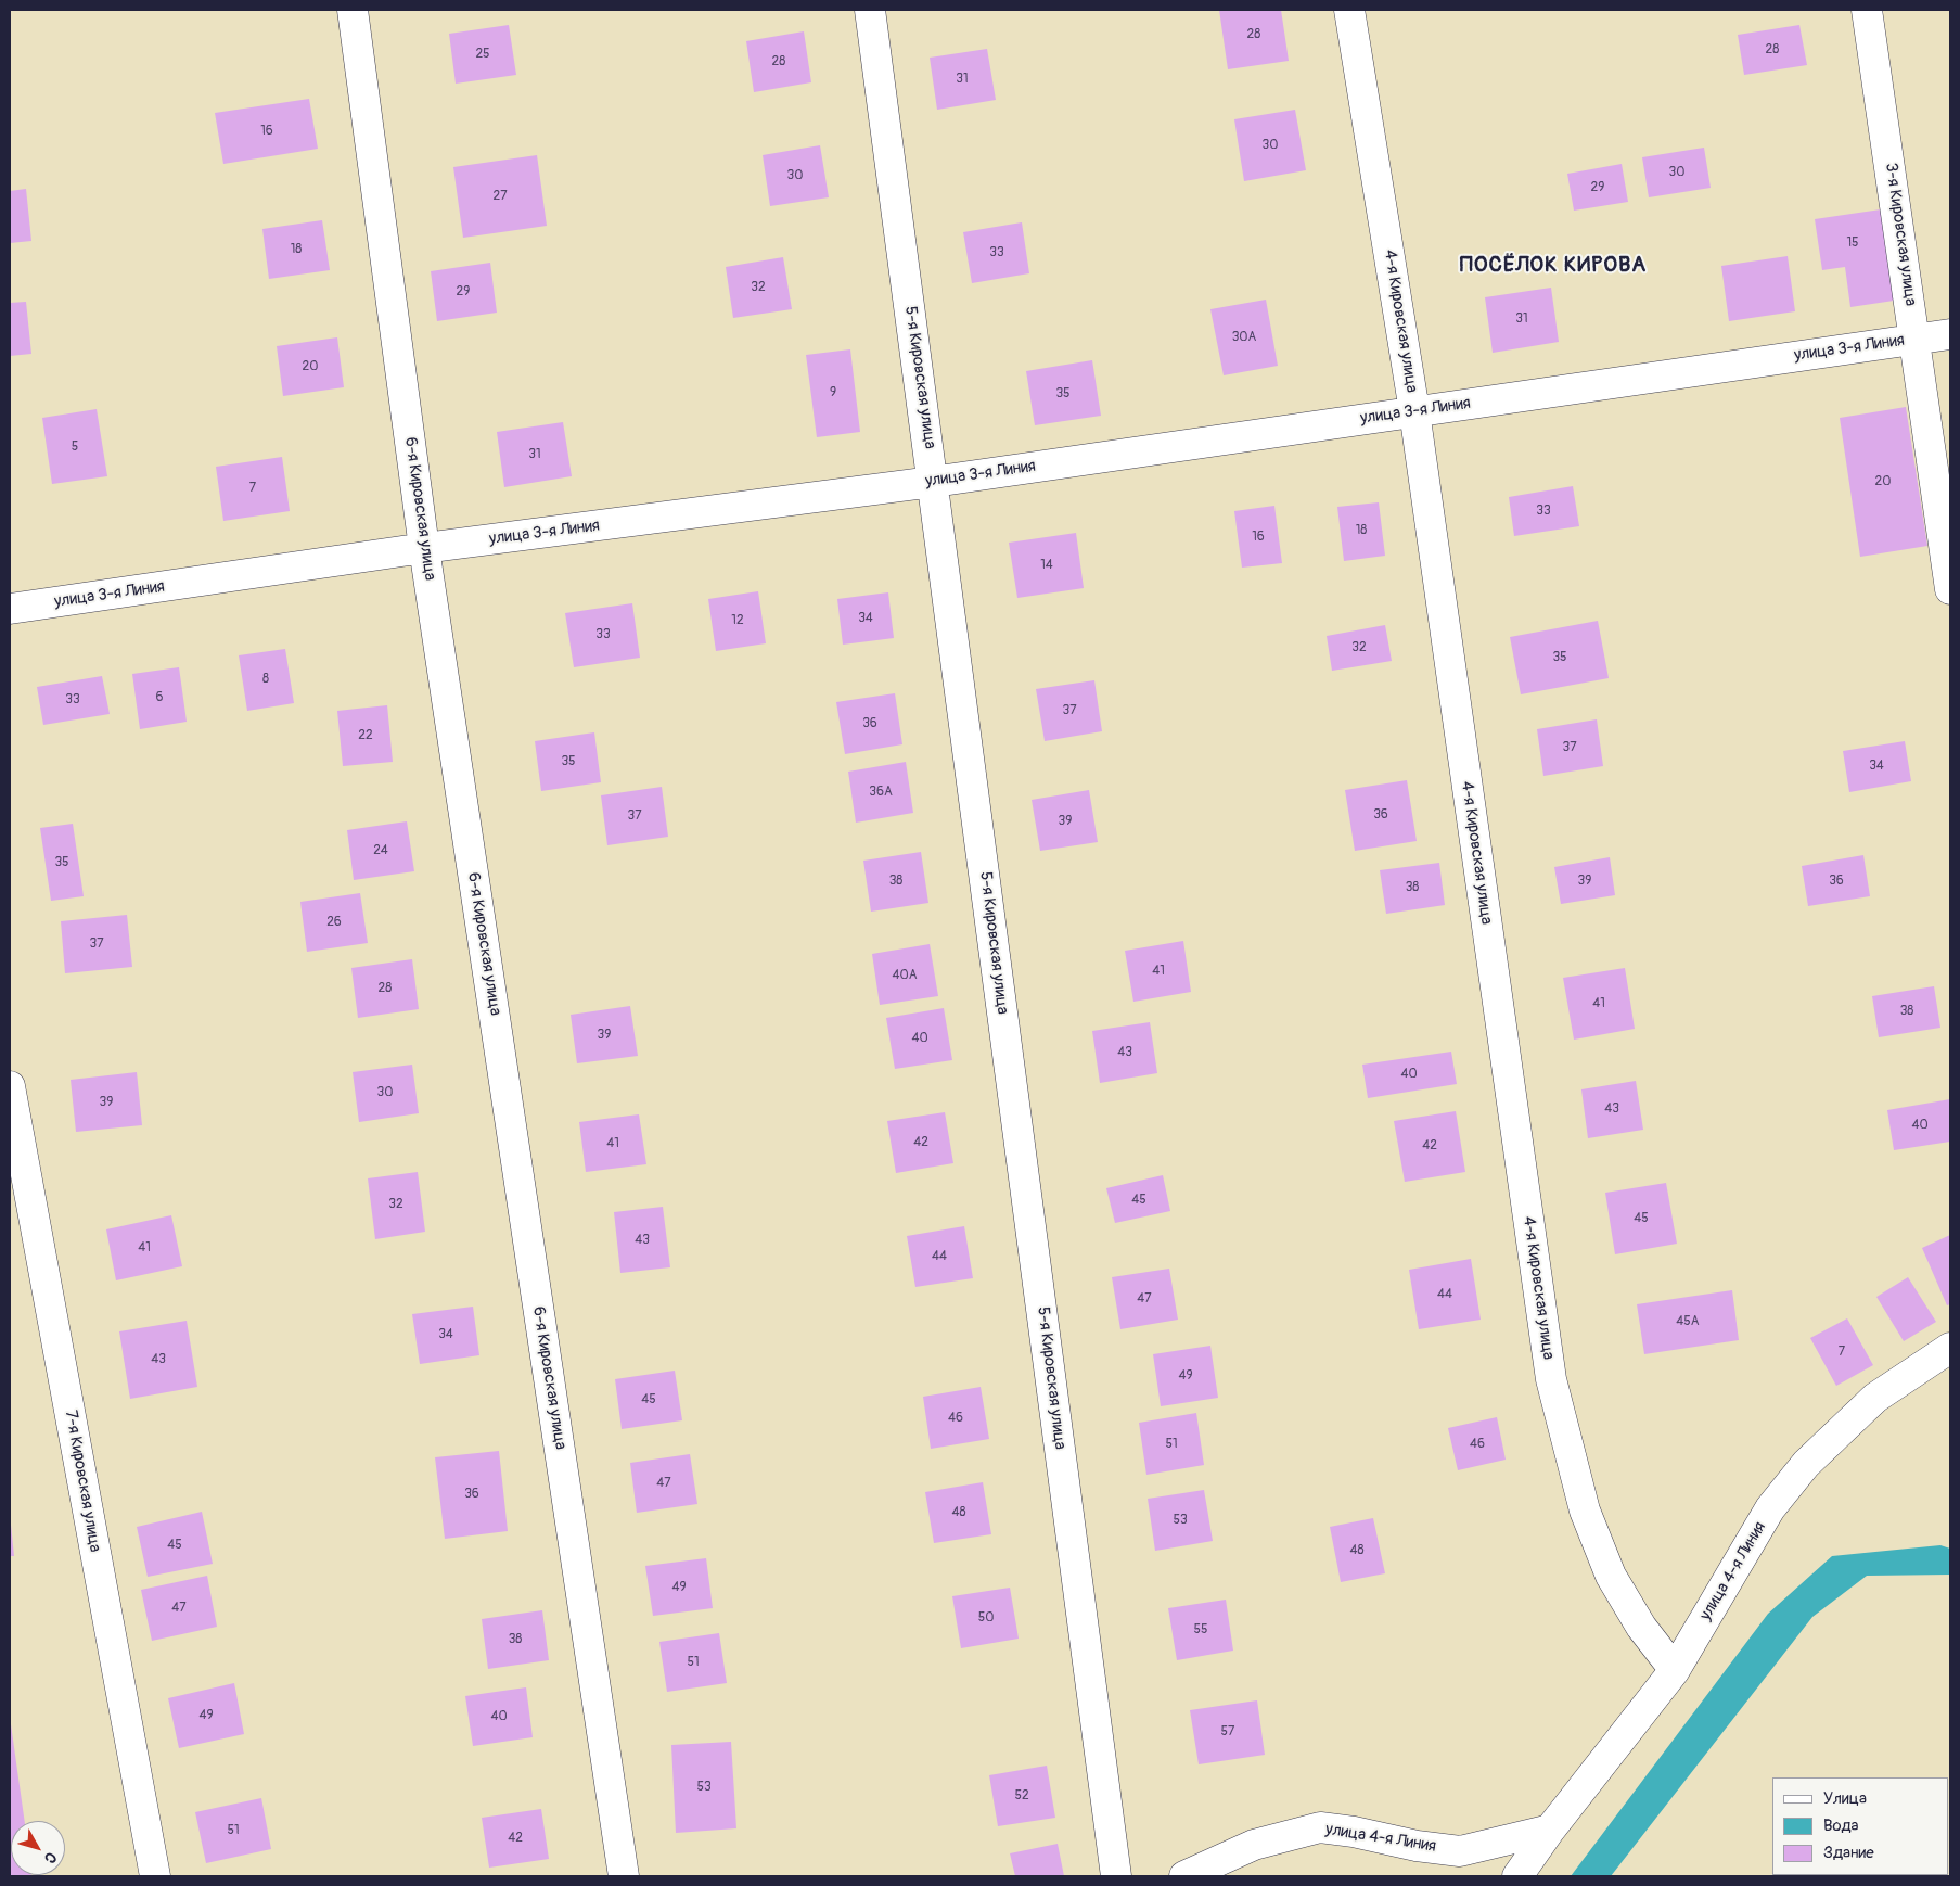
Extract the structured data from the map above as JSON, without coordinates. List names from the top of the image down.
{
  "streets": {
    "street": [
      "3-я Кировская улица",
      "4-я Кировская улица",
      "улица 3-я Линия",
      "5-я Кировская улица",
      "6-я Кировская улица",
      "7-я Кировская улица",
      "улица 4-я Линия"
    ]
  },
  "crossings": [
    ["3-я Кировская улица", "улица 3-я Линия"],
    ["4-я Кировская улица", "улица 3-я Линия"],
    ["4-я Кировская улица", "улица 4-я Линия"],
    ["улица 3-я Линия", "5-я Кировская улица"],
    ["улица 3-я Линия", "6-я Кировская улица"]
  ],
  "districts": ["ПОСЁЛОК КИРОВА"],
  "house_numbers": [
    "28",
    "28",
    "25",
    "28",
    "31",
    "16",
    "30",
    "30",
    "30",
    "29",
    "27",
    "15",
    "18",
    "33",
    "32",
    "29",
    "31",
    "30А",
    "20",
    "9",
    "35",
    "5",
    "31",
    "20",
    "7",
    "33",
    "18",
    "16",
    "14",
    "34",
    "12",
    "33",
    "32",
    "35",
    "8",
    "6",
    "33",
    "37",
    "36",
    "22",
    "37",
    "35",
    "34",
    "36А",
    "36",
    "37",
    "39",
    "24",
    "35",
    "38",
    "39",
    "36",
    "38",
    "26",
    "37",
    "41",
    "40А",
    "28",
    "41",
    "38",
    "39",
    "40",
    "43",
    "40",
    "30",
    "39",
    "43",
    "40",
    "42",
    "41",
    "42",
    "45",
    "32",
    "45",
    "43",
    "41",
    "44",
    "44",
    "47",
    "45А",
    "34",
    "7",
    "43",
    "49",
    "45",
    "46",
    "51",
    "46",
    "47",
    "36",
    "48",
    "53",
    "45",
    "48",
    "49",
    "47",
    "50",
    "55",
    "38",
    "51",
    "49",
    "40",
    "57",
    "53",
    "52",
    "51",
    "42"
  ],
  "legend": ["Улица", "Вода", "Здание"],
  "north": "bottom right"
}
